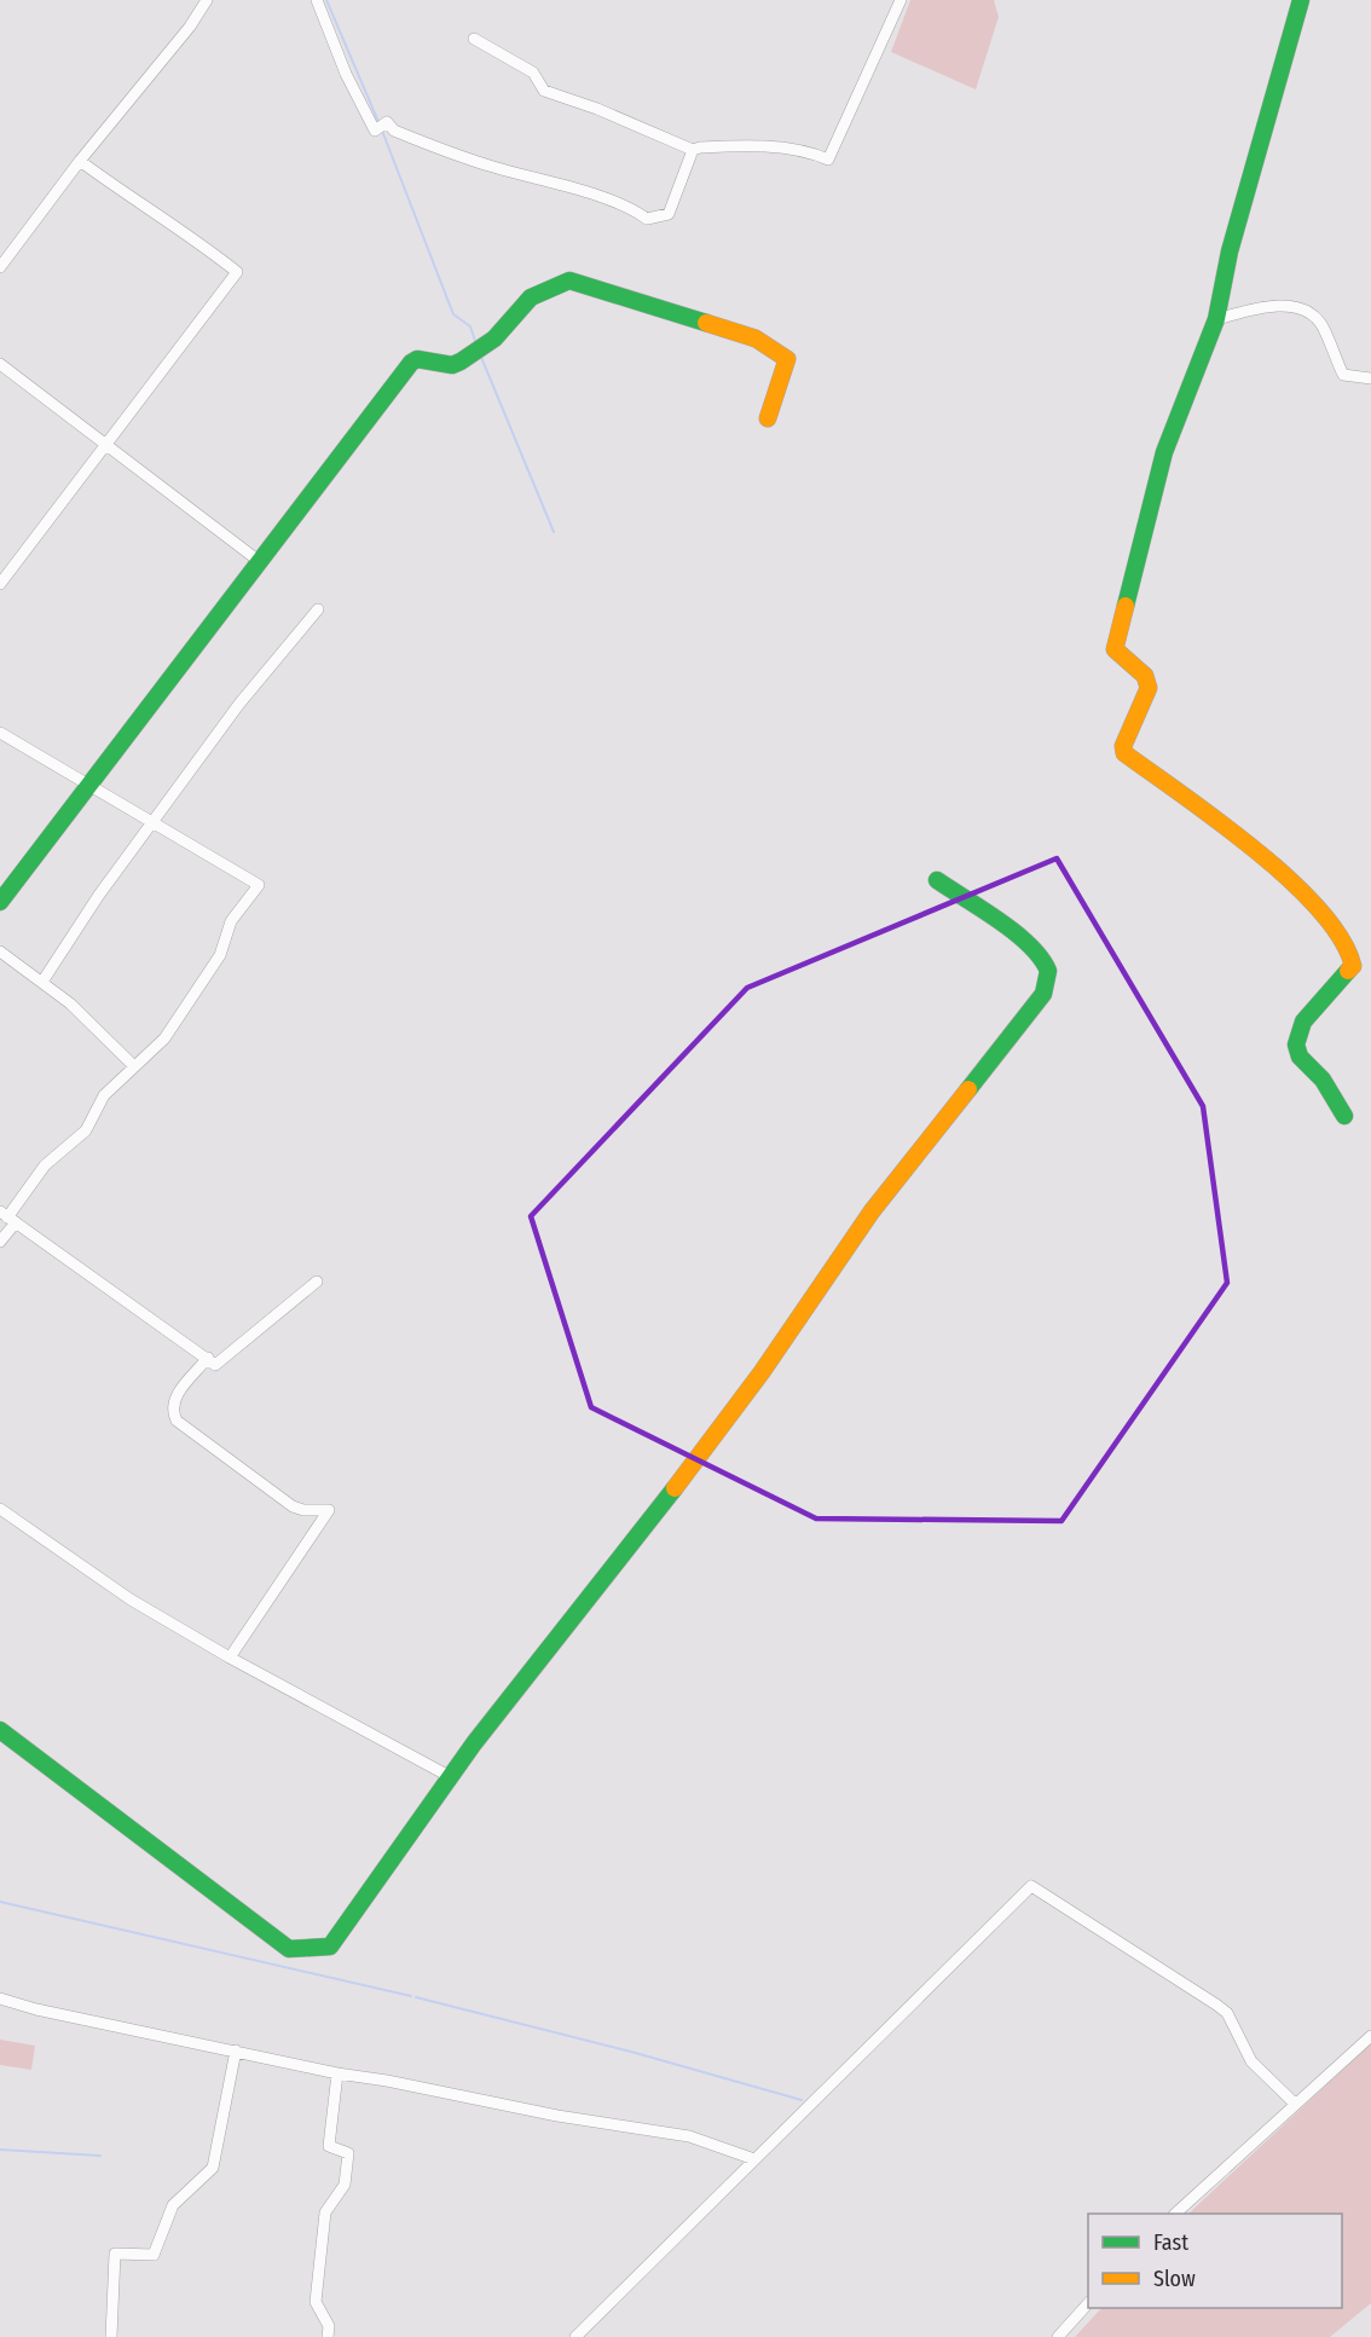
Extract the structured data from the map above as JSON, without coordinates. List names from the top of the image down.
{
  "legend": ["Fast", "Slow"]
}
